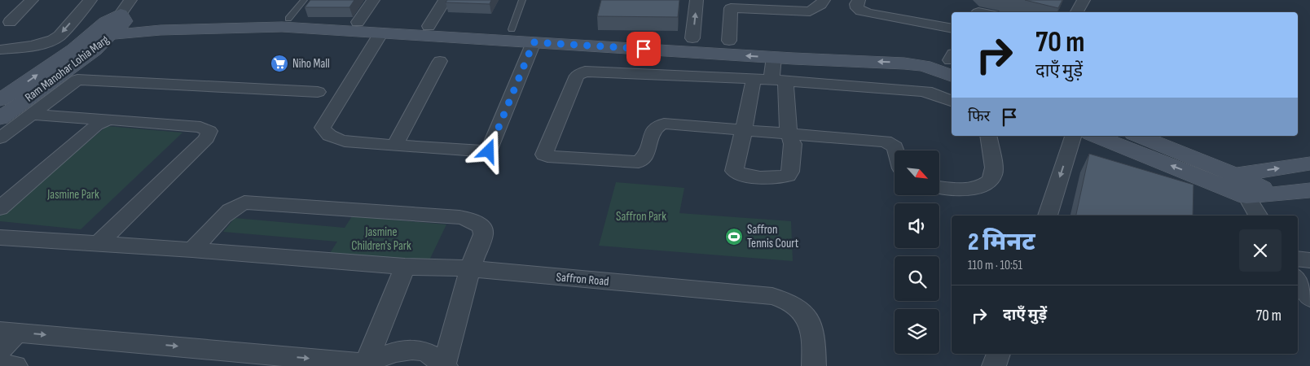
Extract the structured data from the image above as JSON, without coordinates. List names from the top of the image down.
{
  "streets": {
    "street": ["Ram Manohar Lohia Marg", "Saffron Road"]
  },
  "parks": ["Jasmine Park", "Saffron Park", "Jasmine Children's Park"],
  "places": {
    "supermarket": ["Niho Mall"],
    "sports": ["Saffron Tennis Court"]
  },
  "north": "bottom right",
  "page": {
    "turn": ["70 m", "दाएँ मुड़ें"],
    "then": "फिर",
    "heading": ["2 मिनट", "110 m · 10:51"],
    "list": [
      {
        "name": "दाएँ मुड़ें",
        "value": "70 m"
      }
    ]
  }
}
